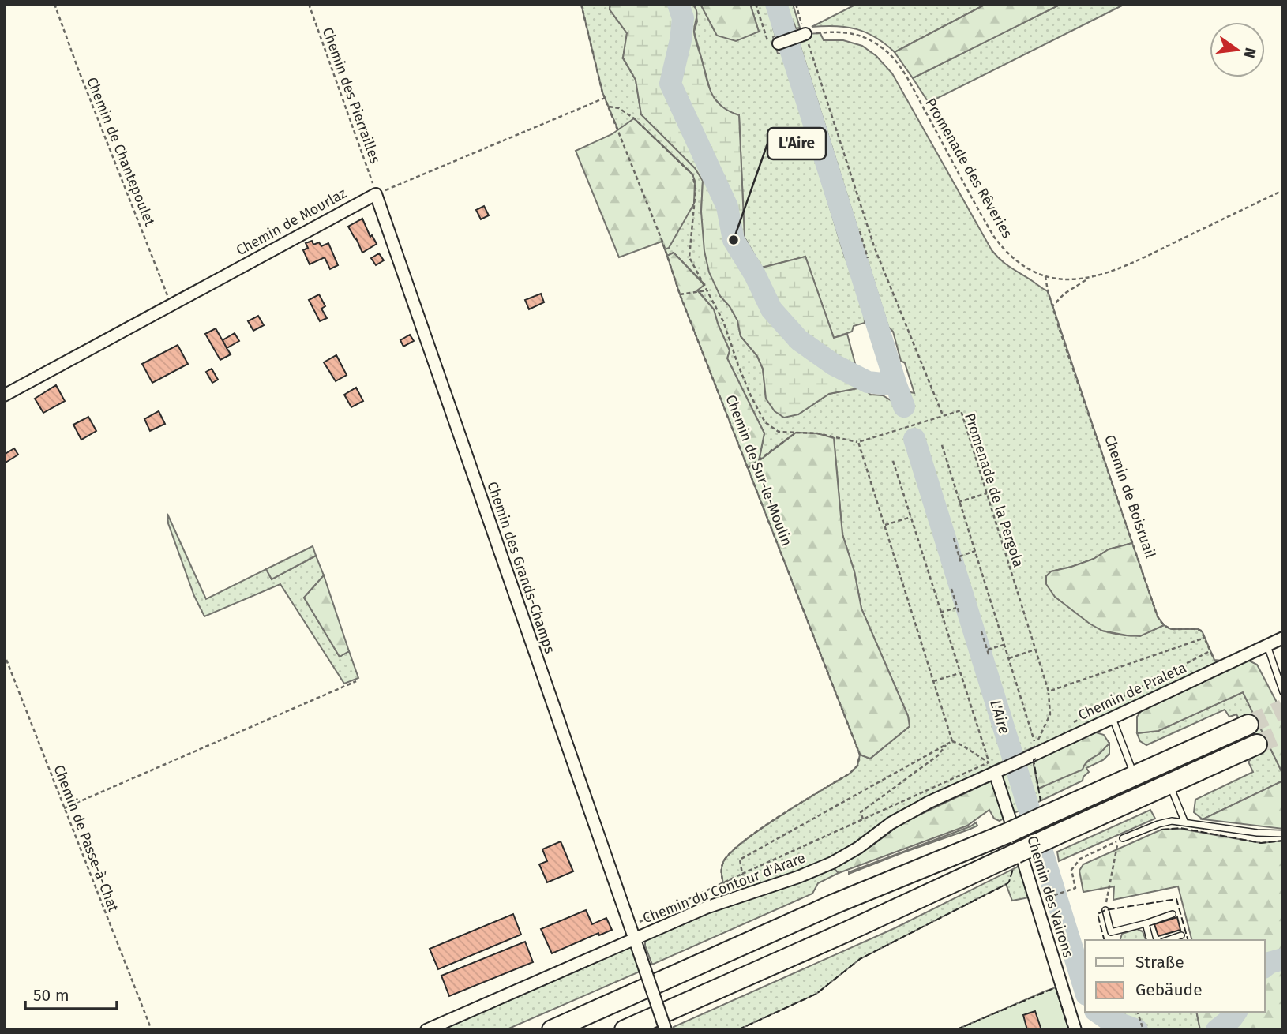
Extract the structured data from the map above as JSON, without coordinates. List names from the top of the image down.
{
  "streets": {
    "street": [
      "Chemin de Mourlaz",
      "Chemin des Grands-Champs",
      "Chemin de Praleta",
      "Chemin du Contour d'Arare",
      "Chemin des Vairons"
    ],
    "path": [
      "Chemin des Pierrailles",
      "Chemin de Chantepoulet",
      "Promenade des Rêveries",
      "Chemin de Sur-le-Moulin",
      "Promenade de la Pergola",
      "Chemin de Boisruail",
      "Chemin de Passe-à-Chat"
    ]
  },
  "crossings": [
    ["Chemin des Pierrailles", "Chemin de Mourlaz"],
    ["Chemin des Pierrailles", "Chemin des Grands-Champs"],
    ["Chemin de Chantepoulet", "Chemin de Mourlaz"],
    ["Promenade des Rêveries", "Promenade de la Pergola"],
    ["Promenade des Rêveries", "Chemin de Boisruail"],
    ["Chemin de Mourlaz", "Chemin des Grands-Champs"],
    ["Promenade de la Pergola", "Chemin de Praleta"],
    ["Chemin des Grands-Champs", "Chemin du Contour d'Arare"],
    ["Chemin de Praleta", "Chemin du Contour d'Arare"],
    ["Chemin de Praleta", "Chemin des Vairons"],
    ["Chemin du Contour d'Arare", "Chemin des Vairons"]
  ],
  "water": ["L'Aire"],
  "places": ["L'Aire"],
  "legend": ["Straße", "Gebäude"],
  "scale_bar": "50 m",
  "north": "right"
}
